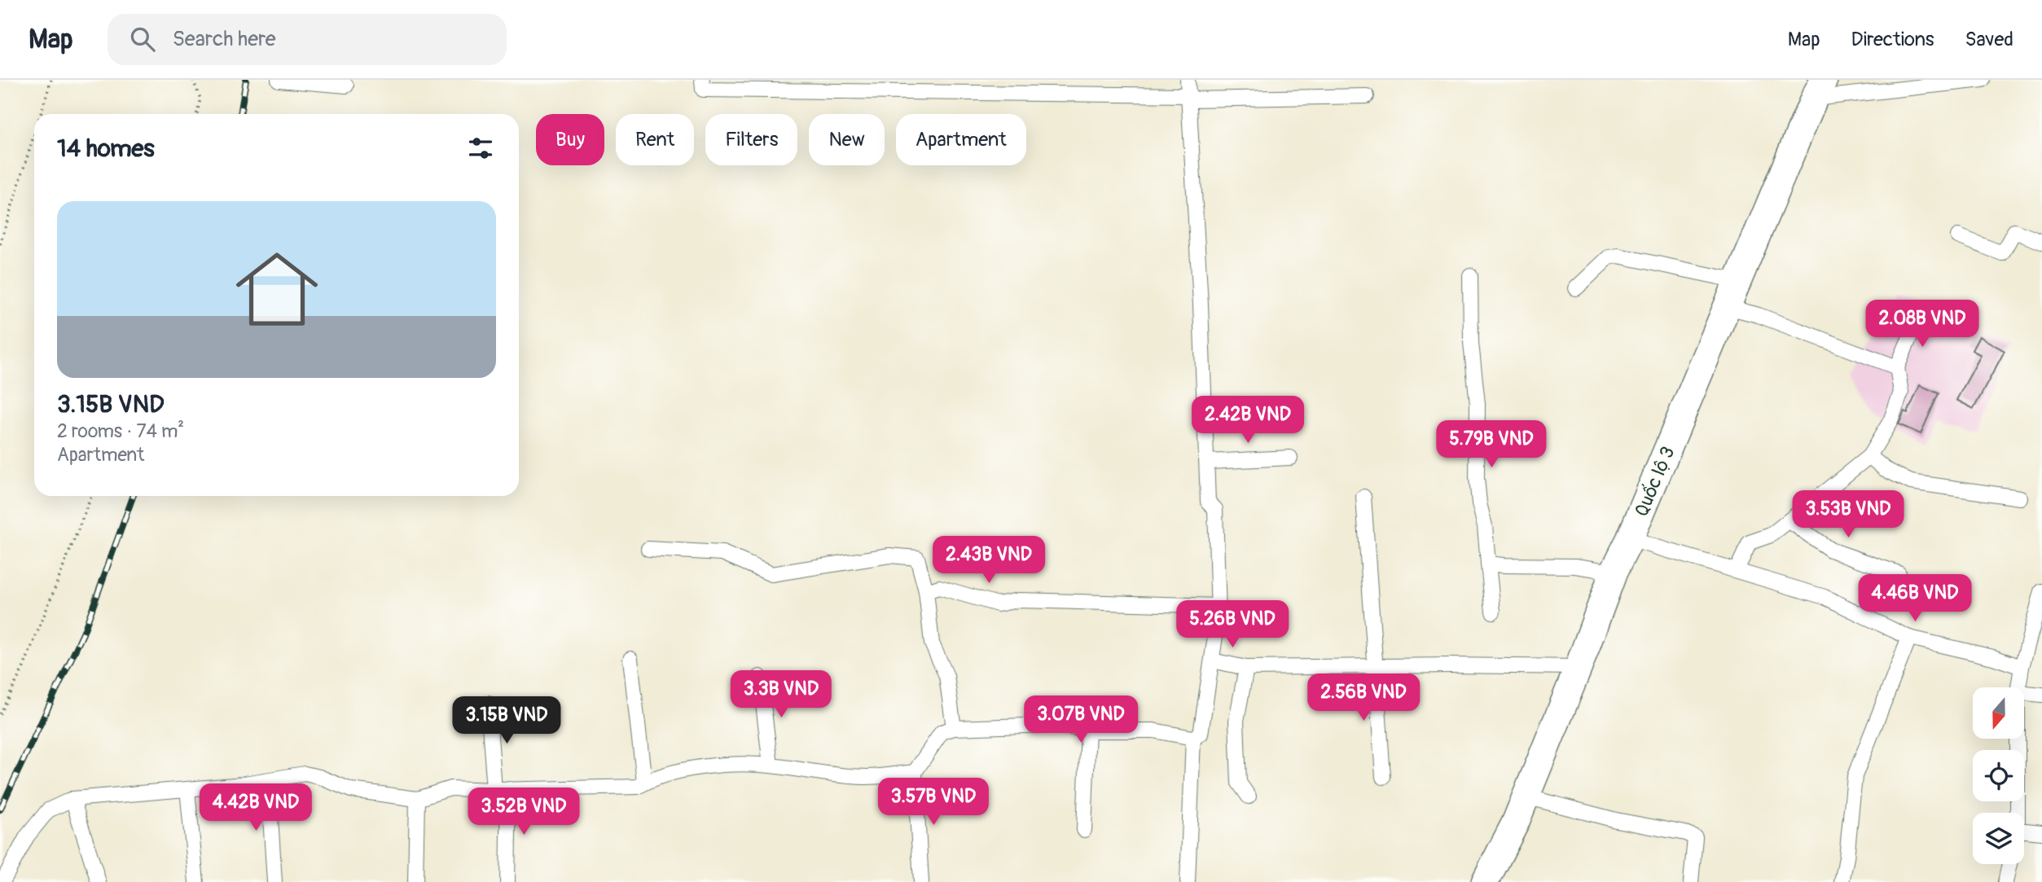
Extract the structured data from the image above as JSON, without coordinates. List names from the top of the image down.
{
  "streets": {
    "highway": ["Quốc lộ 3"]
  },
  "north": "bottom",
  "page": {
    "header": "Map",
    "search": "Search here",
    "nav": ["Map", "Directions", "Saved"],
    "chip": [
      "Buy",
      "Rent",
      "Filters",
      "New",
      "Apartment"
    ],
    "heading": "14 homes",
    "list": [
      {
        "name": "3.15B VND",
        "note": "2 rooms · 74 m² · Apartment"
      }
    ],
    "price": [
      "2.08B VND",
      "2.42B VND",
      "5.79B VND",
      "3.53B VND",
      "2.43B VND",
      "4.46B VND",
      "5.26B VND",
      "3.3B VND",
      "2.56B VND",
      "3.07B VND",
      "3.15B VND",
      "3.57B VND",
      "4.42B VND",
      "3.52B VND"
    ]
  }
}
